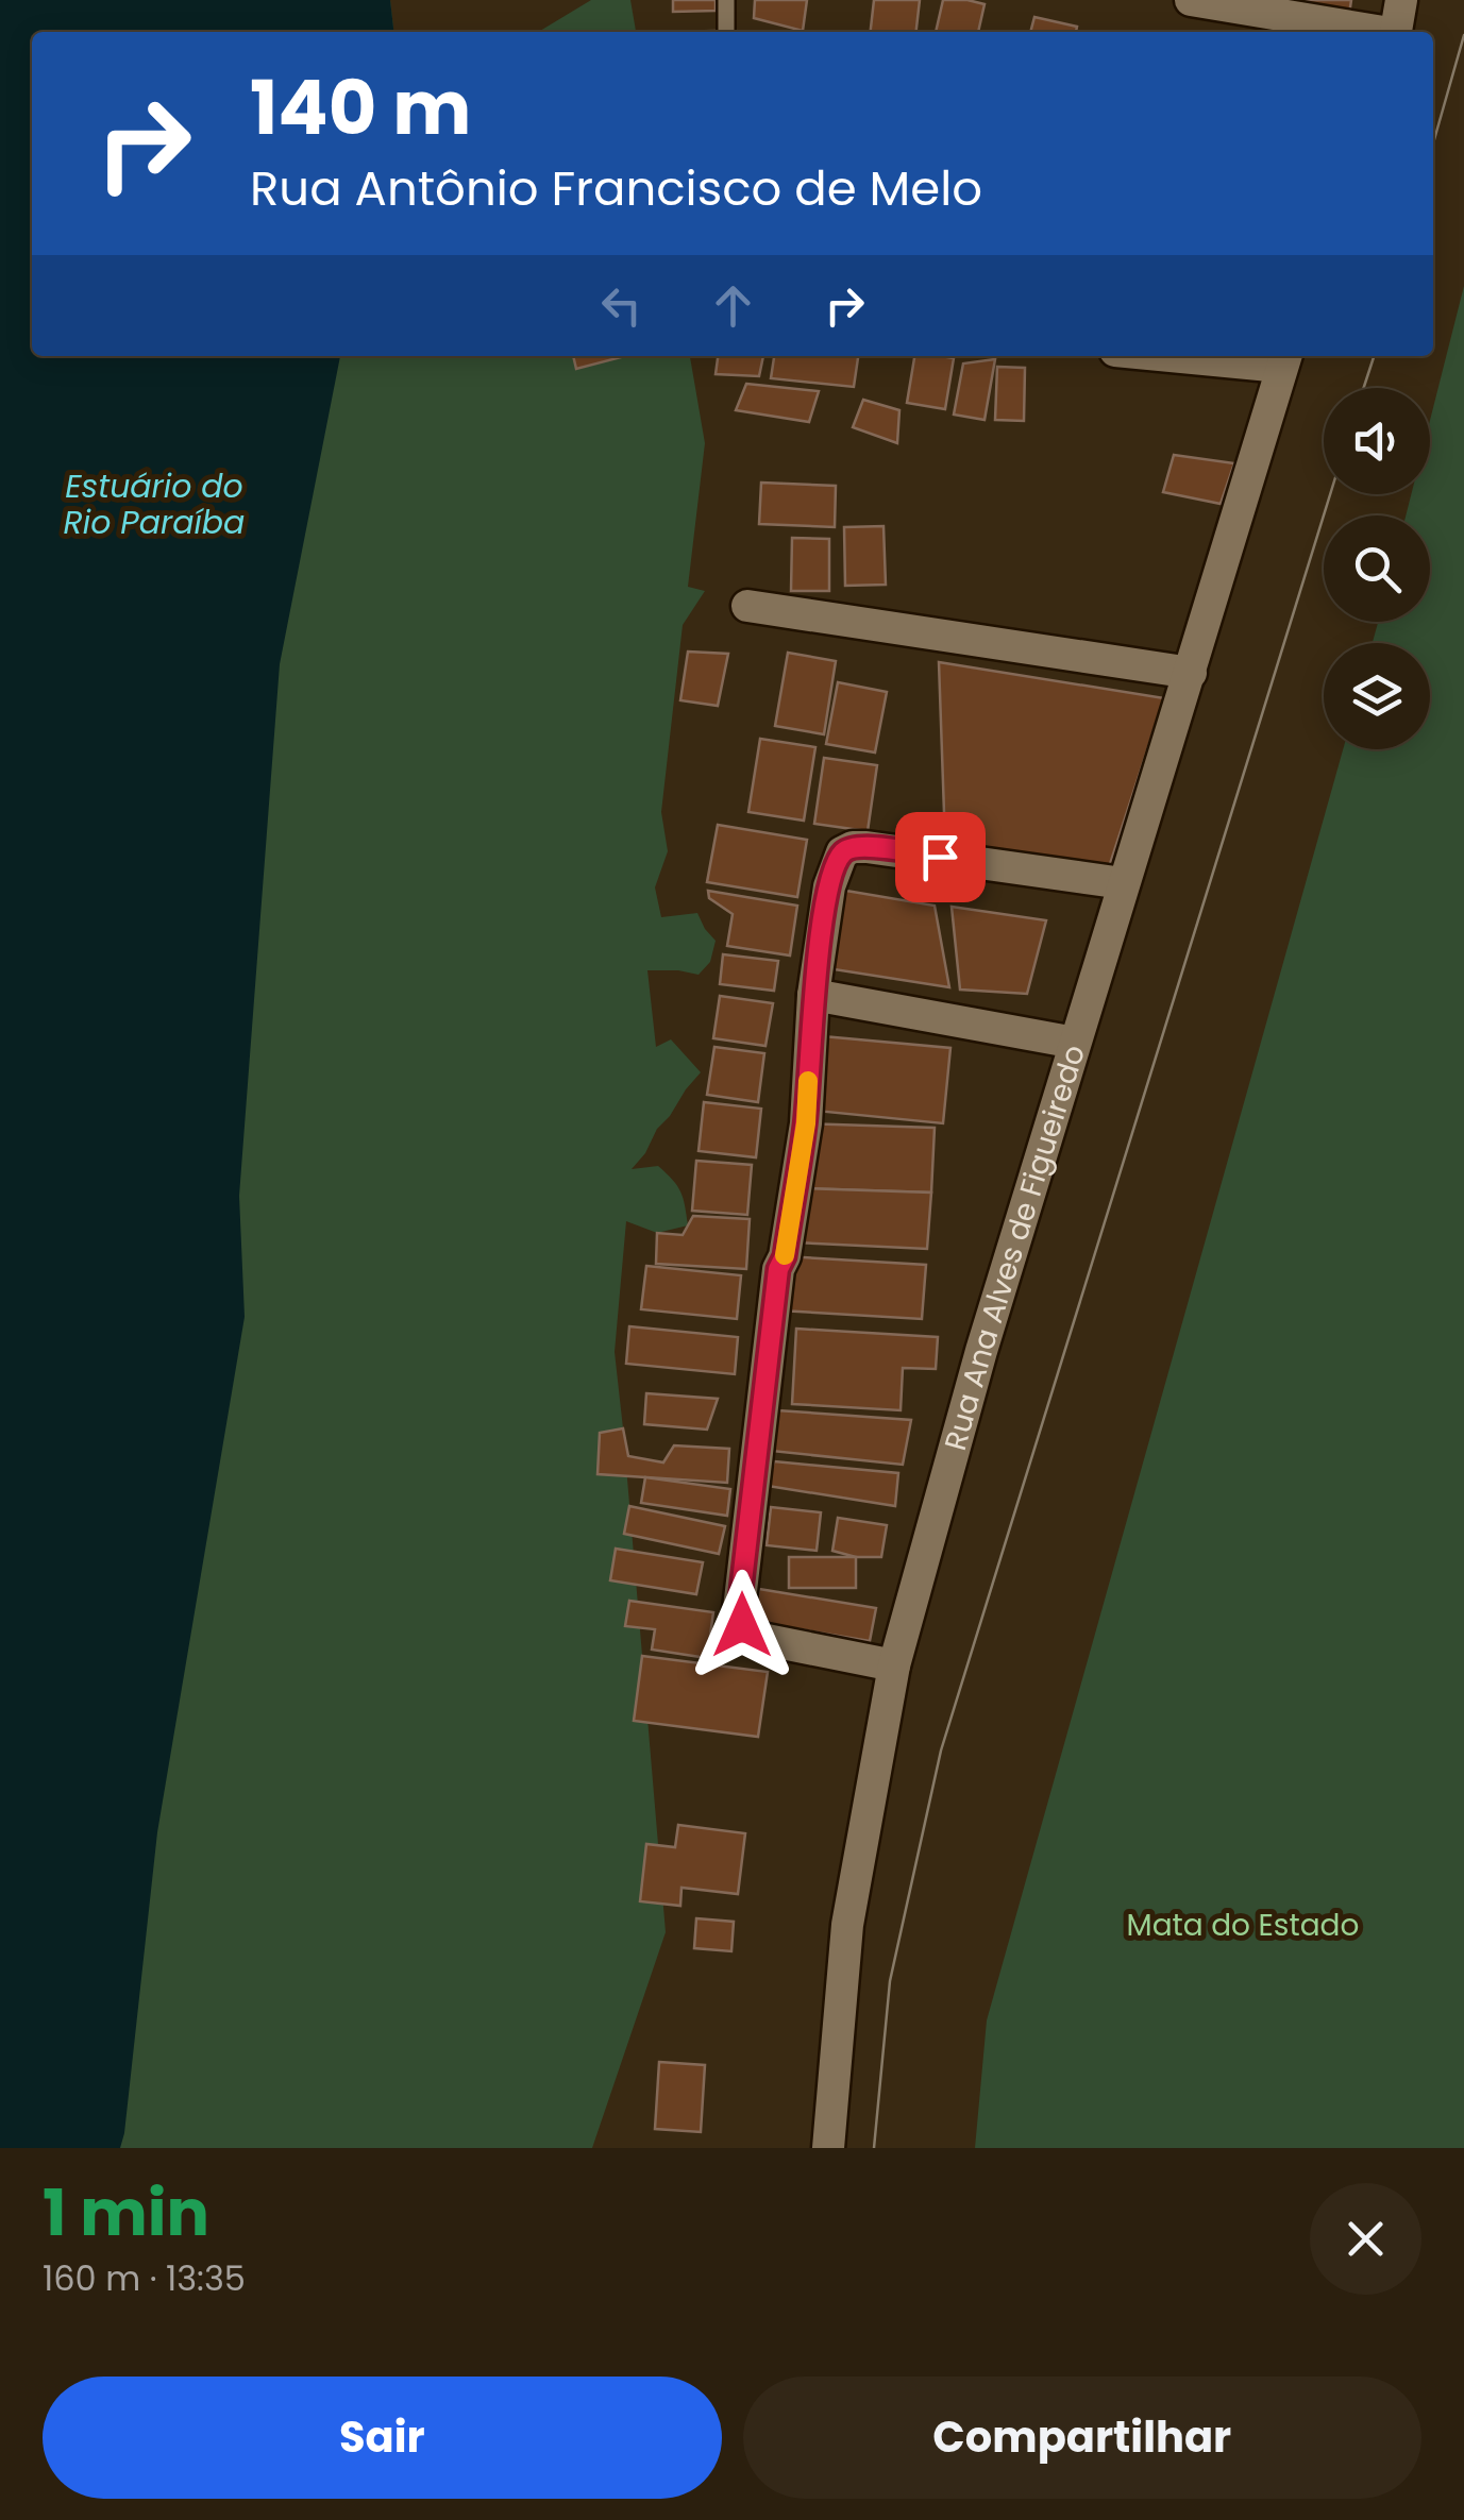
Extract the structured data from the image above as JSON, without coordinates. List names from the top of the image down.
{
  "streets": {
    "street": ["Rua Ana Alves de Figueiredo"]
  },
  "water": ["Estuário do Rio Paraíba"],
  "parks": ["Mata do Estado"],
  "page": {
    "turn": ["140 m", "Rua Antônio Francisco de Melo"],
    "heading": ["1 min", "160 m · 13:35"],
    "buttons": ["Sair", "Compartilhar"]
  }
}
